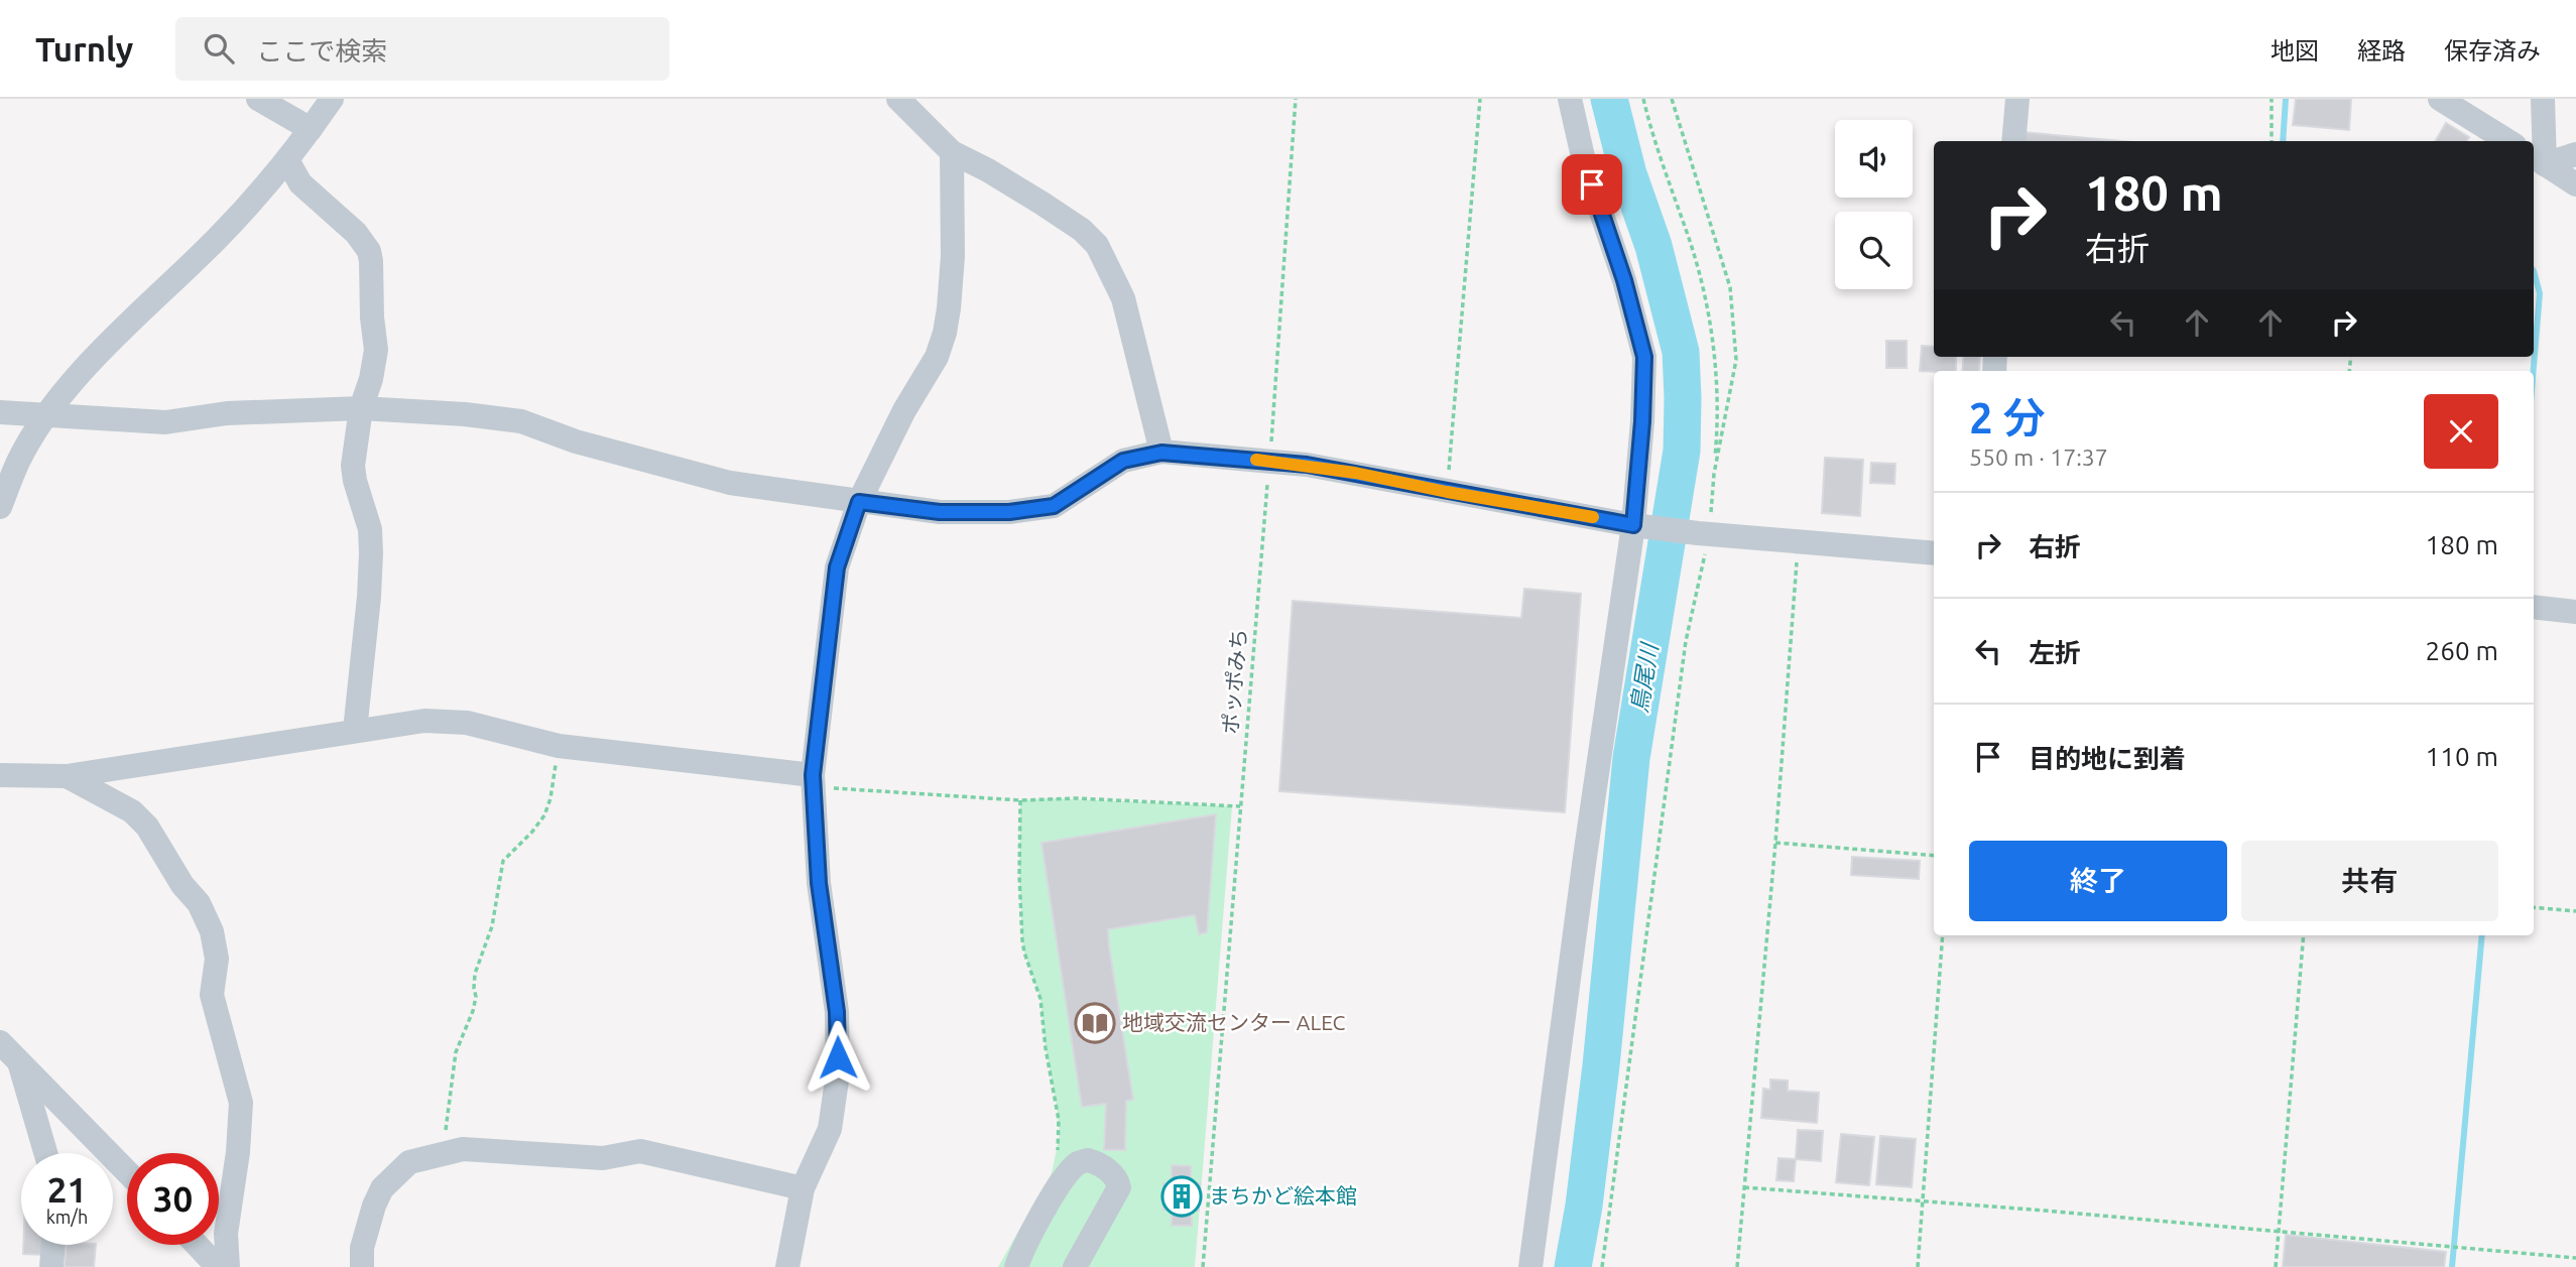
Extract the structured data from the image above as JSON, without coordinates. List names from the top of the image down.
{
  "streets": {
    "path": ["ポッポみち"]
  },
  "water": ["鳥尾川"],
  "places": {
    "library": ["地域交流センター ALEC"],
    "building": ["まちかど絵本館"]
  },
  "page": {
    "header": "Turnly",
    "search": "ここで検索",
    "nav": ["地図", "経路", "保存済み"],
    "turn": ["180 m", "右折"],
    "heading": ["2 分", "550 m · 17:37"],
    "list": [
      {
        "name": "右折",
        "value": "180 m"
      },
      {
        "name": "左折",
        "value": "260 m"
      },
      {
        "name": "目的地に到着",
        "value": "110 m"
      }
    ],
    "buttons": ["終了", "共有"],
    "speed": "21 km/h",
    "limit": "30"
  }
}
